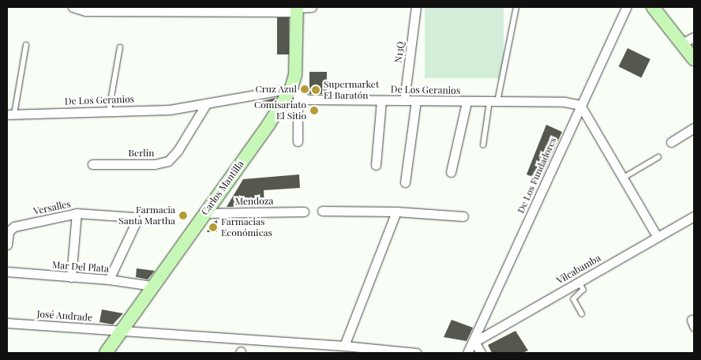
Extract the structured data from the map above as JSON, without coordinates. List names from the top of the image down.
{
  "streets": {
    "street": [
      "N13Q",
      "De Los Geranios",
      "Berlin",
      "De Los Fundadores",
      "Carlos Mantilla",
      "Mendoza",
      "Versalles",
      "Mar Del Plata",
      "Vilcabamba",
      "José Andrade"
    ]
  },
  "crossings": [
    ["N13Q", "De Los Geranios"],
    ["De Los Geranios", "Berlin"],
    ["De Los Geranios", "De Los Fundadores"],
    ["De Los Geranios", "Carlos Mantilla"],
    ["De Los Fundadores", "Vilcabamba"],
    ["Carlos Mantilla", "Mendoza"],
    ["Carlos Mantilla", "Mar Del Plata"],
    ["Carlos Mantilla", "José Andrade"],
    ["Versalles", "Mar Del Plata"]
  ],
  "places": [
    "Cruz Azul",
    "Supermarket El Baratón",
    "Comisariato El Sitio",
    "Farmacia Santa Martha",
    "Farmacias Económicas"
  ]
}
